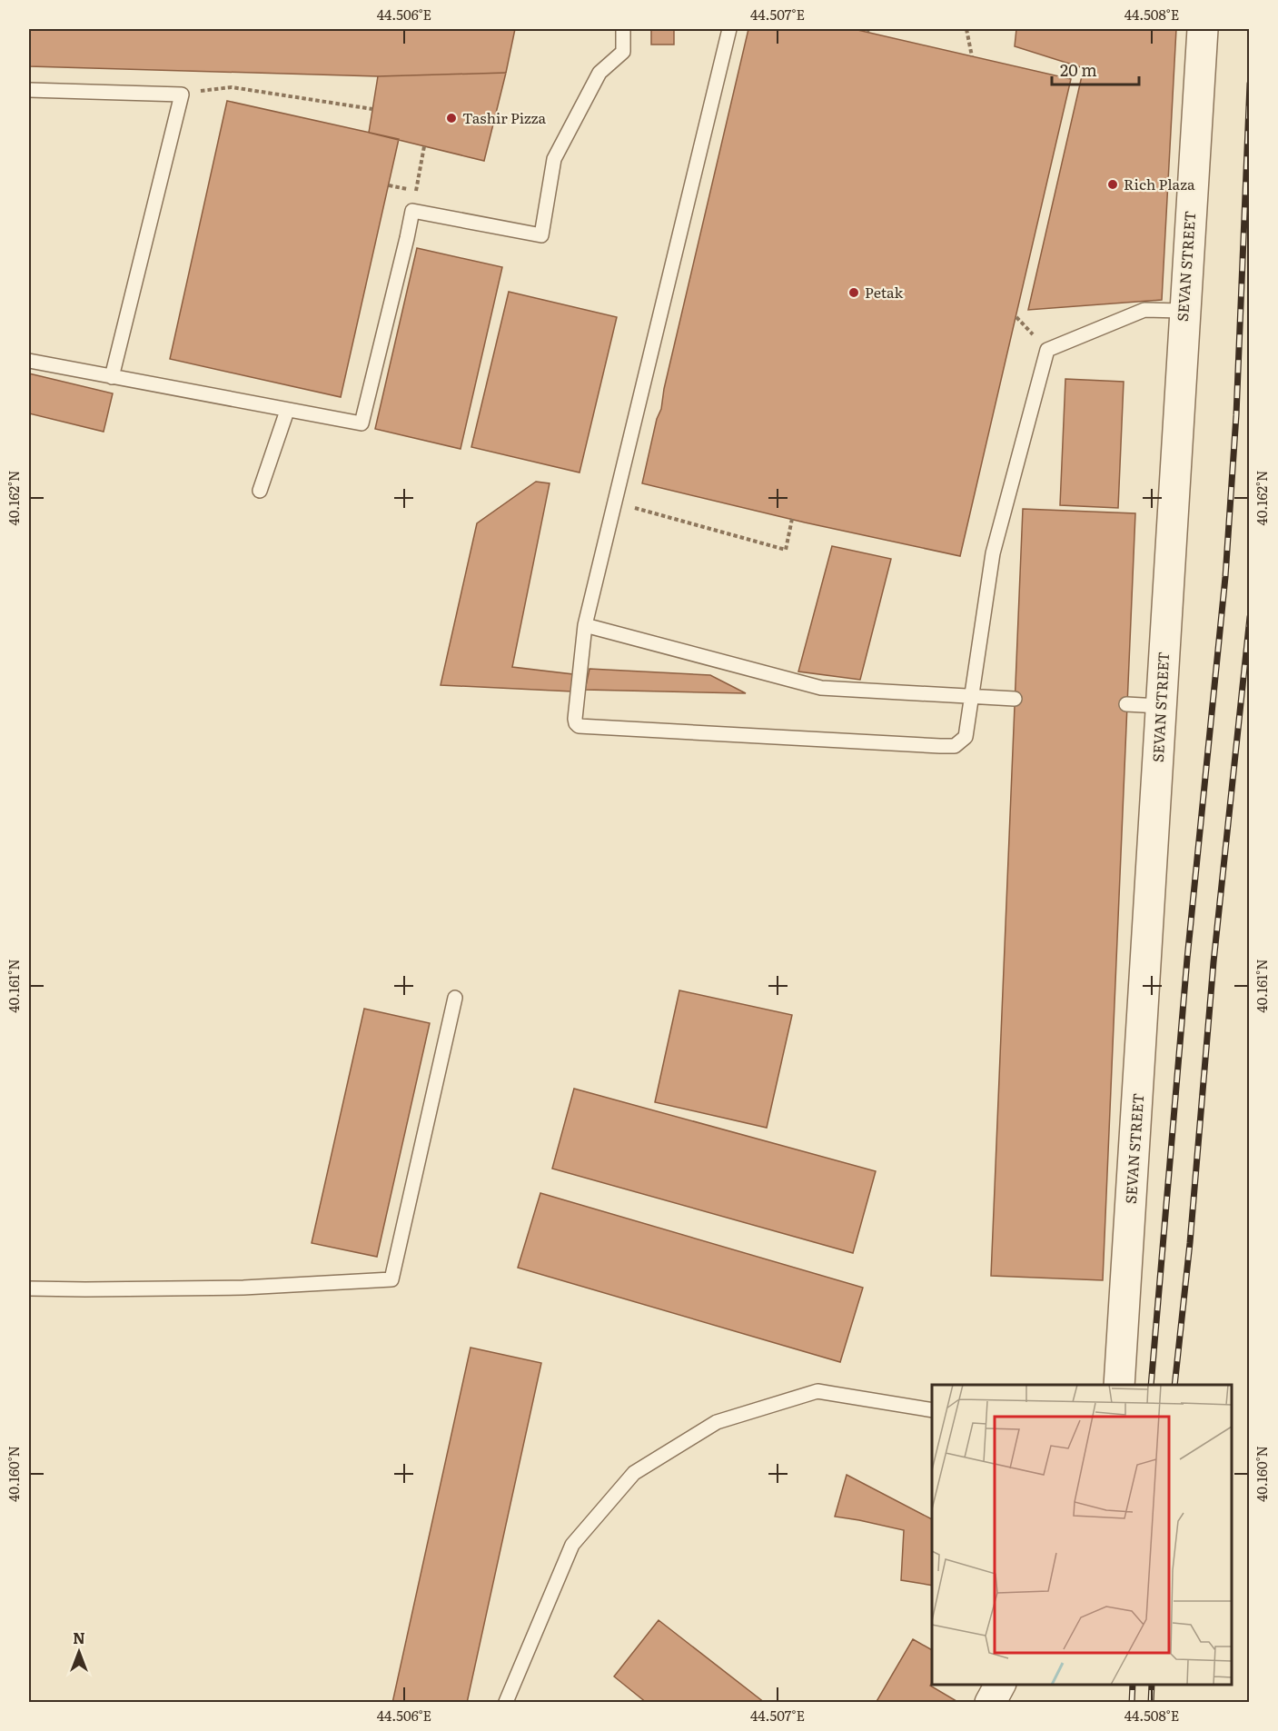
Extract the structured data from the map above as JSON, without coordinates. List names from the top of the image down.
{
  "streets": {
    "street": ["SEVAN STREET"]
  },
  "places": ["Tashir Pizza", "Rich Plaza", "Petak"],
  "scale_bar": "20 m",
  "north": "top",
  "coordinates": [
    "44.506°E",
    "44.507°E",
    "44.508°E",
    "40.162°N",
    "40.161°N",
    "40.160°N"
  ]
}
